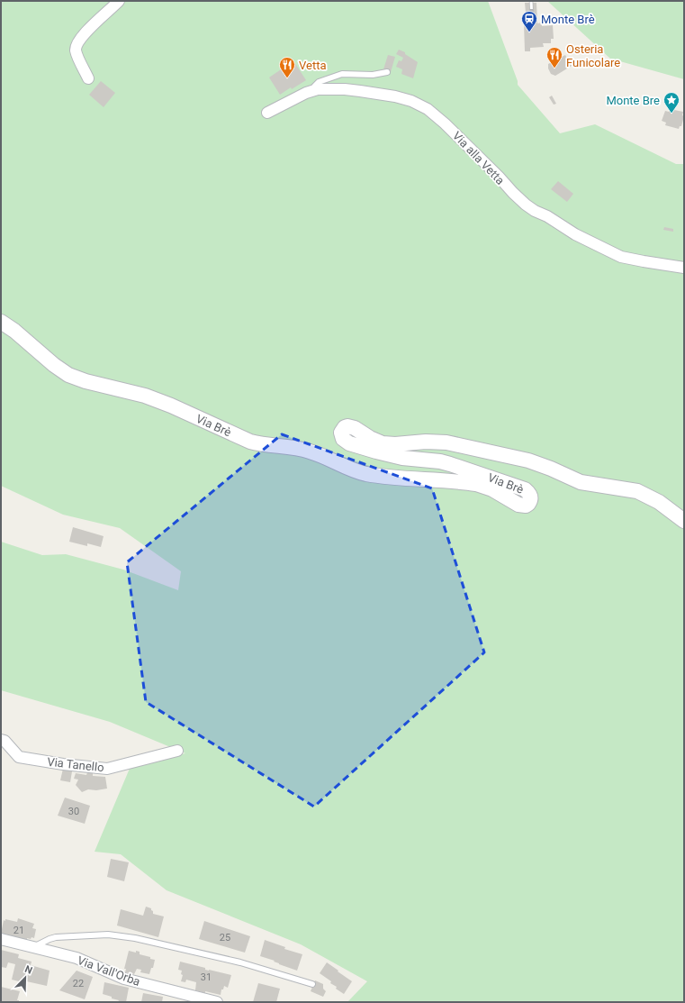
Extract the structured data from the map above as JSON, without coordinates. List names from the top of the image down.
{
  "streets": {
    "street": [
      "Via alla Vetta",
      "Via Brè",
      "Via Tanello",
      "Via Vall'Orba"
    ]
  },
  "places": {
    "station": ["Monte Brè"],
    "restaurant": ["Osteria Funicolare", "Vetta"],
    "place": ["Monte Bre"]
  },
  "house_numbers": [
    "30",
    "21",
    "25",
    "31",
    "22"
  ],
  "north": "top right"
}
